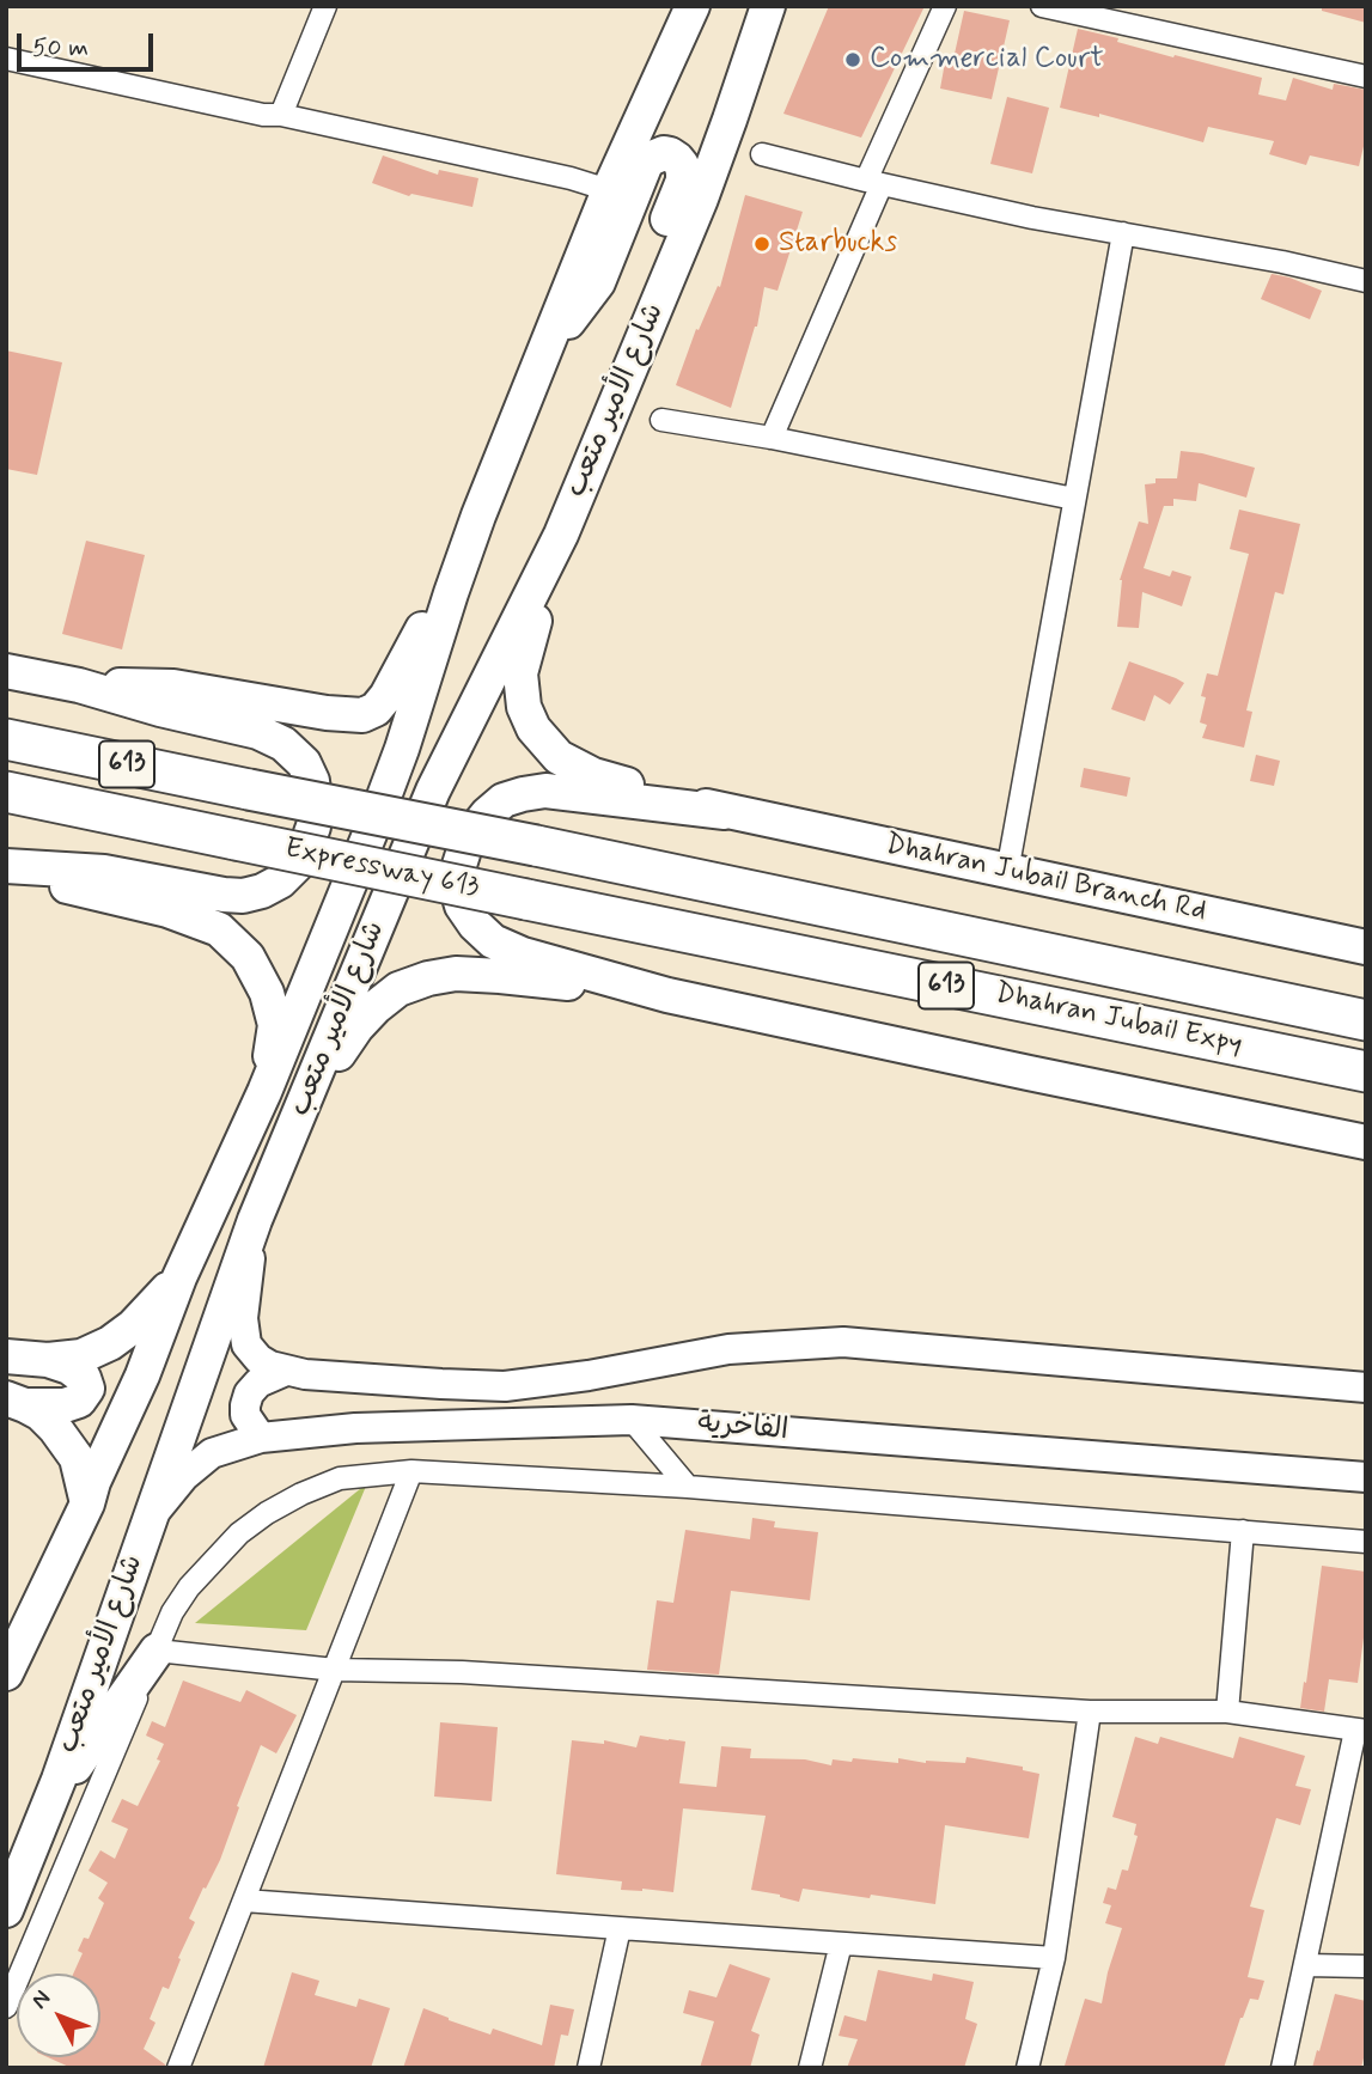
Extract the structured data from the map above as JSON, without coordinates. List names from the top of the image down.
{
  "streets": {
    "highway": ["613", "Expressway 613", "Dhahran Jubail Expy"],
    "main road": ["شارع الأمير متعب", "Dhahran Jubail Branch Rd"],
    "street": ["الفاخرية"]
  },
  "crossings": [
    ["شارع الأمير متعب", "الفاخرية"],
    ["Expressway 613", "Dhahran Jubail Expy"]
  ],
  "places": ["Commercial Court", "Starbucks"],
  "scale_bar": "50 m",
  "north": "top left"
}
